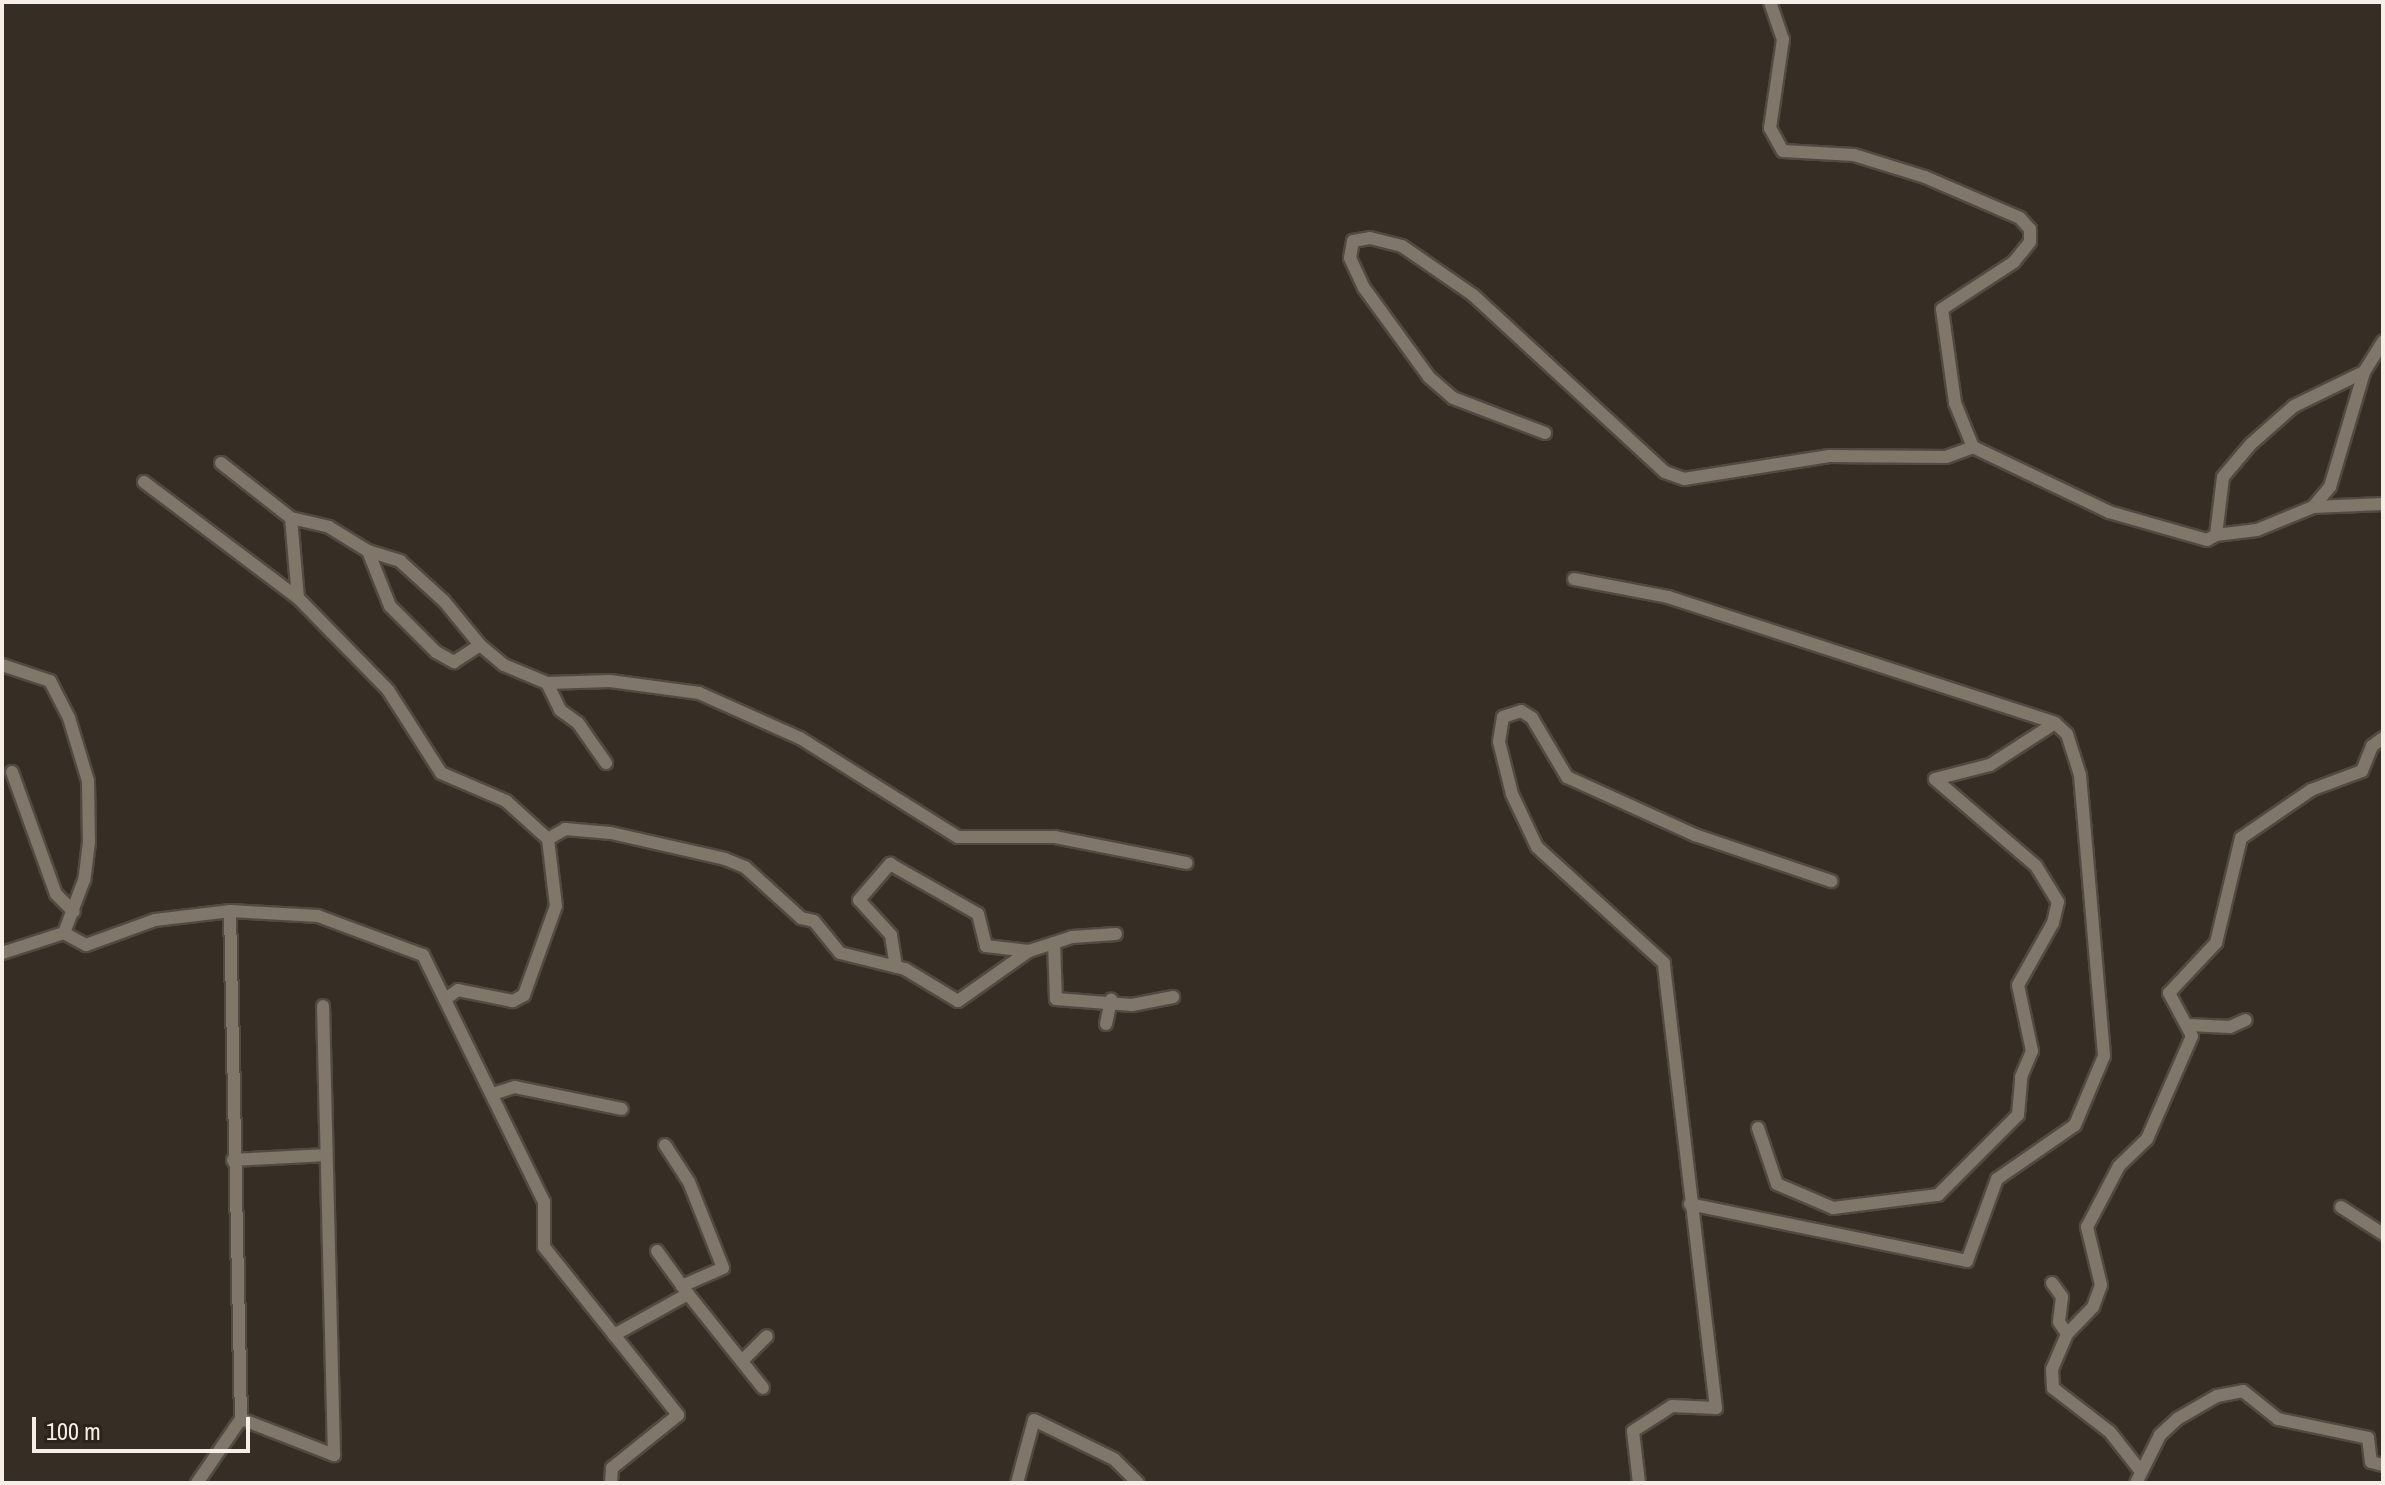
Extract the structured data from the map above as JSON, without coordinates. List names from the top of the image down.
{
  "scale_bar": "100 m"
}
